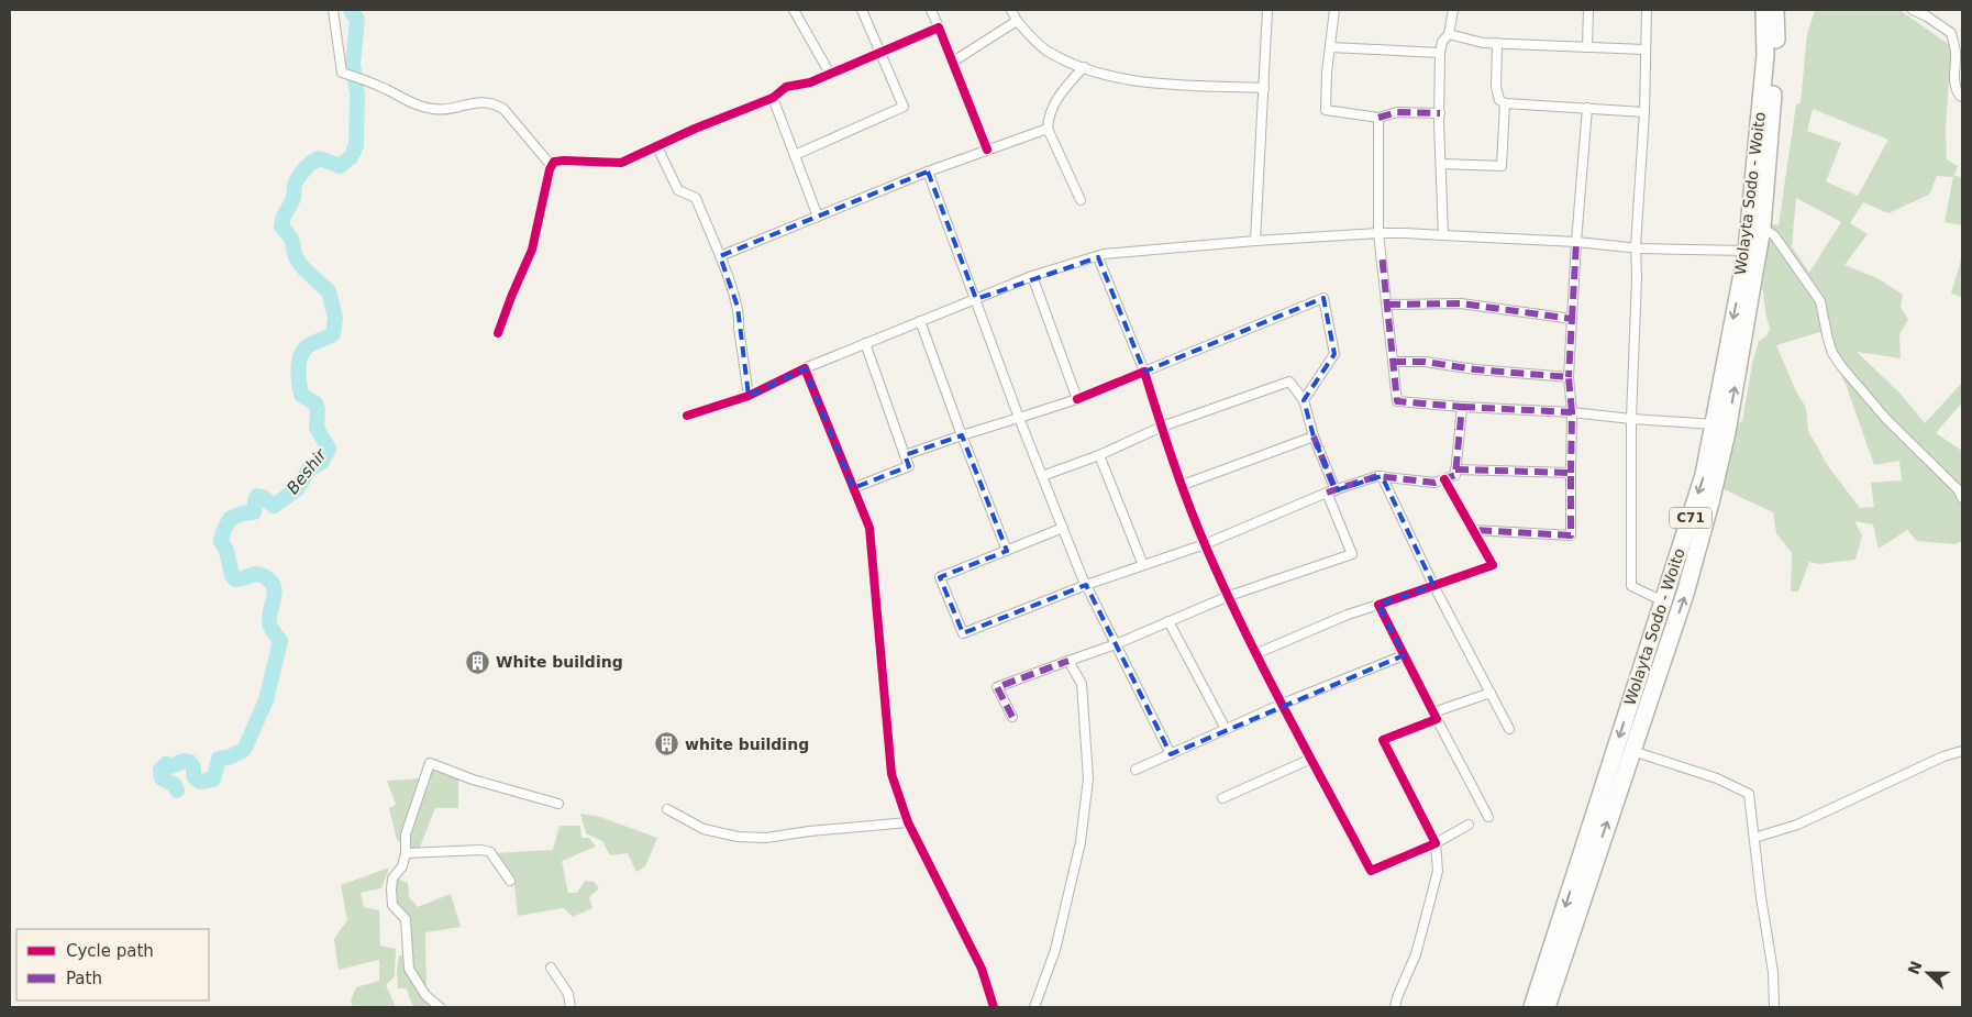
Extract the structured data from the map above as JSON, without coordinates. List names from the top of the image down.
{
  "streets": {
    "highway": ["Wolayta Sodo - Woito", "C71"]
  },
  "water": ["Beshir"],
  "places": {
    "building": ["White building", "white building"]
  },
  "legend": ["Cycle path", "Path"],
  "north": "left"
}
